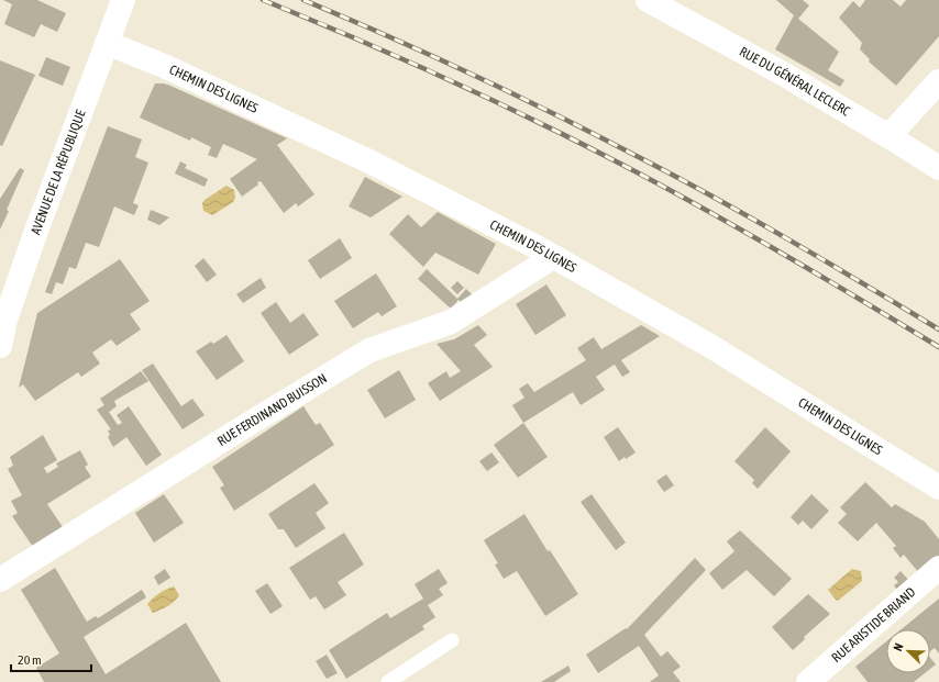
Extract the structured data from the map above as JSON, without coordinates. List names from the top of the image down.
{
  "streets": {
    "street": [
      "RUE DU GÉNÉRAL LECLERC",
      "CHEMIN DES LIGNES",
      "AVENUE DE LA RÉPUBLIQUE",
      "RUE FERDINAND BUISSON",
      "RUE ARISTIDE BRIAND"
    ]
  },
  "crossings": [
    ["CHEMIN DES LIGNES", "AVENUE DE LA RÉPUBLIQUE"],
    ["CHEMIN DES LIGNES", "RUE FERDINAND BUISSON"]
  ],
  "scale_bar": "20 m",
  "north": "top left"
}
